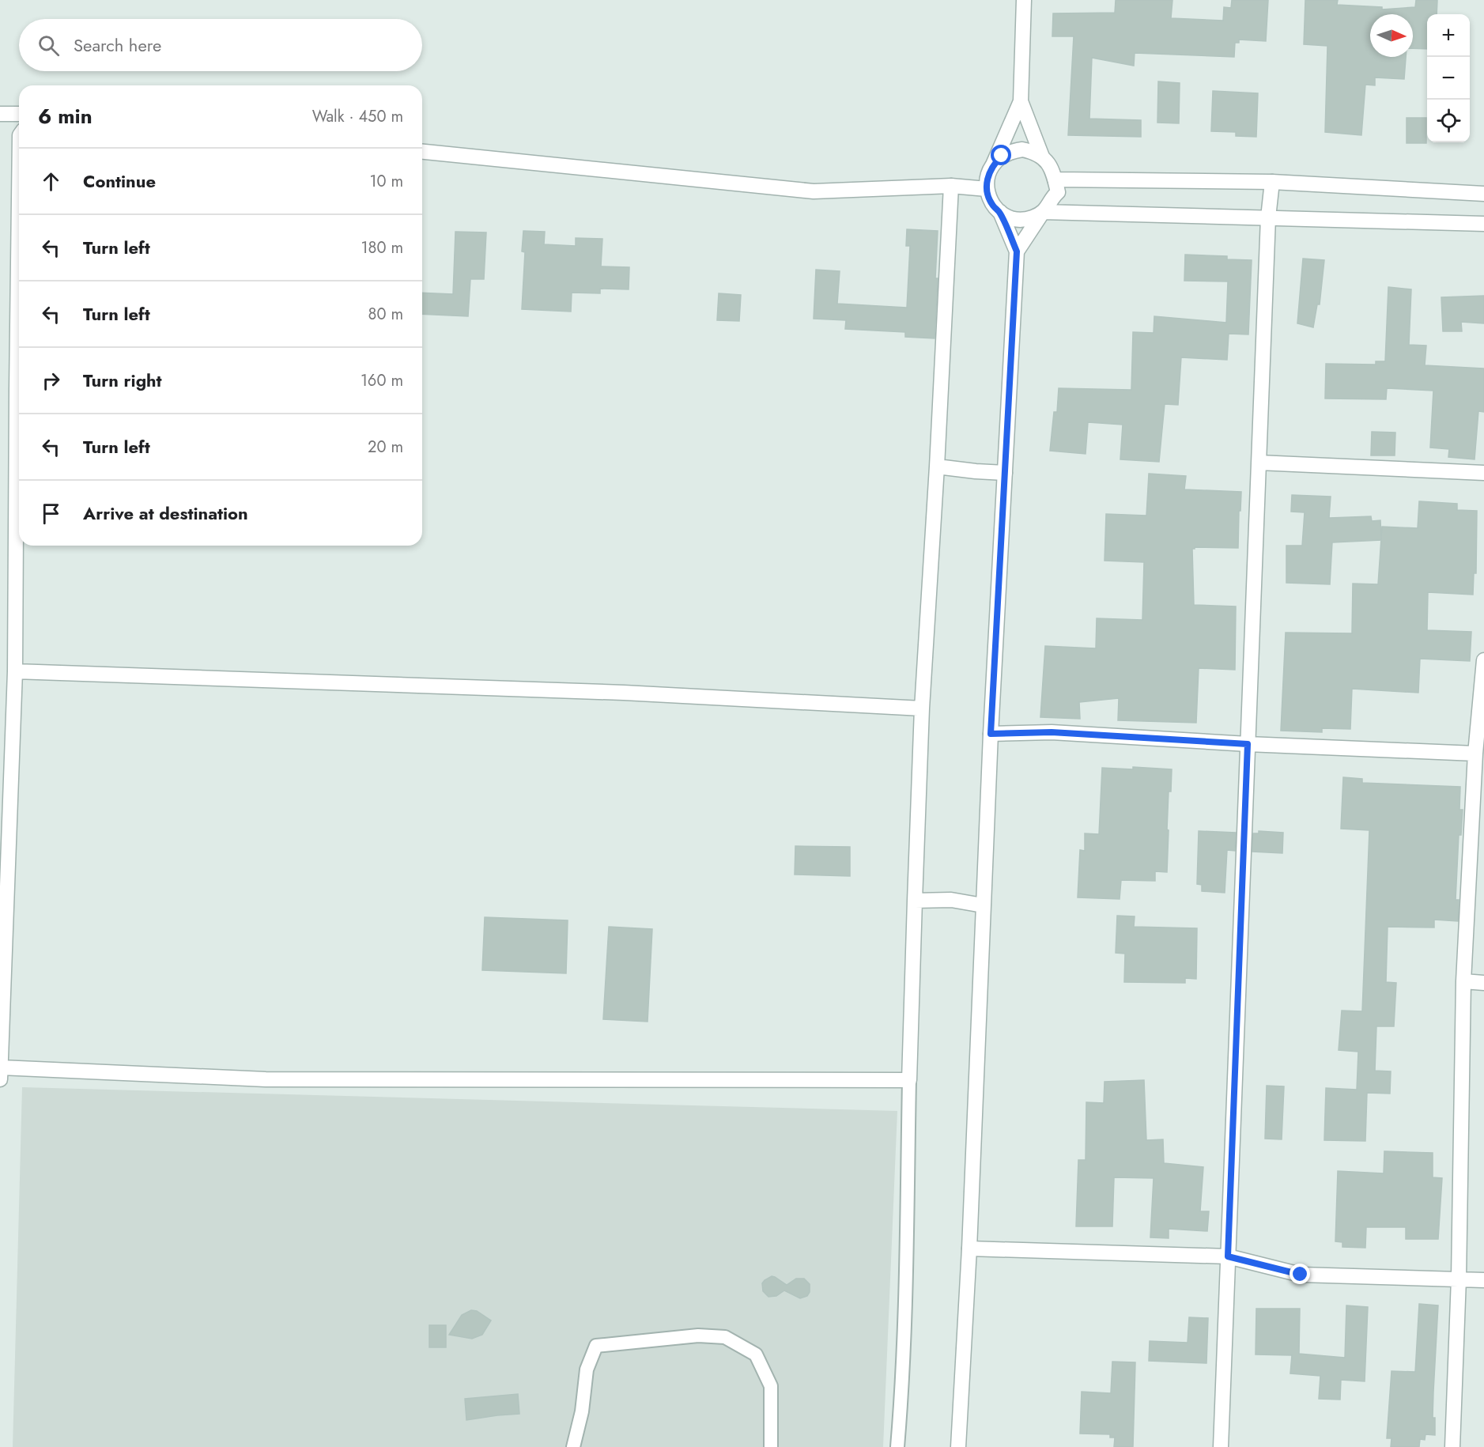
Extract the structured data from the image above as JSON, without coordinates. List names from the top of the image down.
{
  "north": "right",
  "page": {
    "map_buttons": ["+", "−"],
    "search": "Search here",
    "heading": ["6 min", "Walk · 450 m"],
    "list": [
      ["Continue", "10 m"],
      ["Turn left", "180 m"],
      ["Turn left", "80 m"],
      ["Turn right", "160 m"],
      ["Turn left", "20 m"],
      "Arrive at destination"
    ]
  }
}
